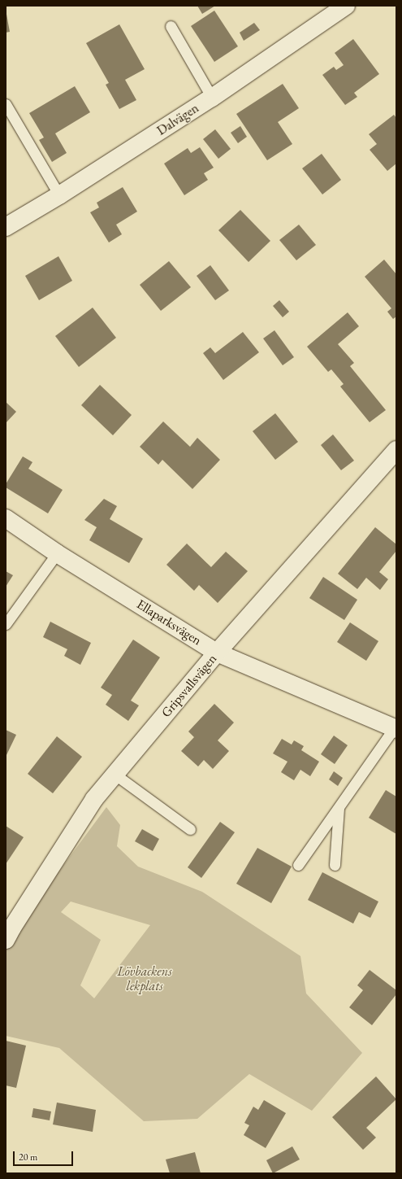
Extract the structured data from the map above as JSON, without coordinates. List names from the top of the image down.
{
  "streets": {
    "street": ["Dalvägen", "Ellaparksvägen", "Gripsvallsvägen"]
  },
  "crossings": [
    ["Ellaparksvägen", "Gripsvallsvägen"]
  ],
  "parks": ["Lövbackens lekplats"],
  "scale_bar": "20 m"
}
